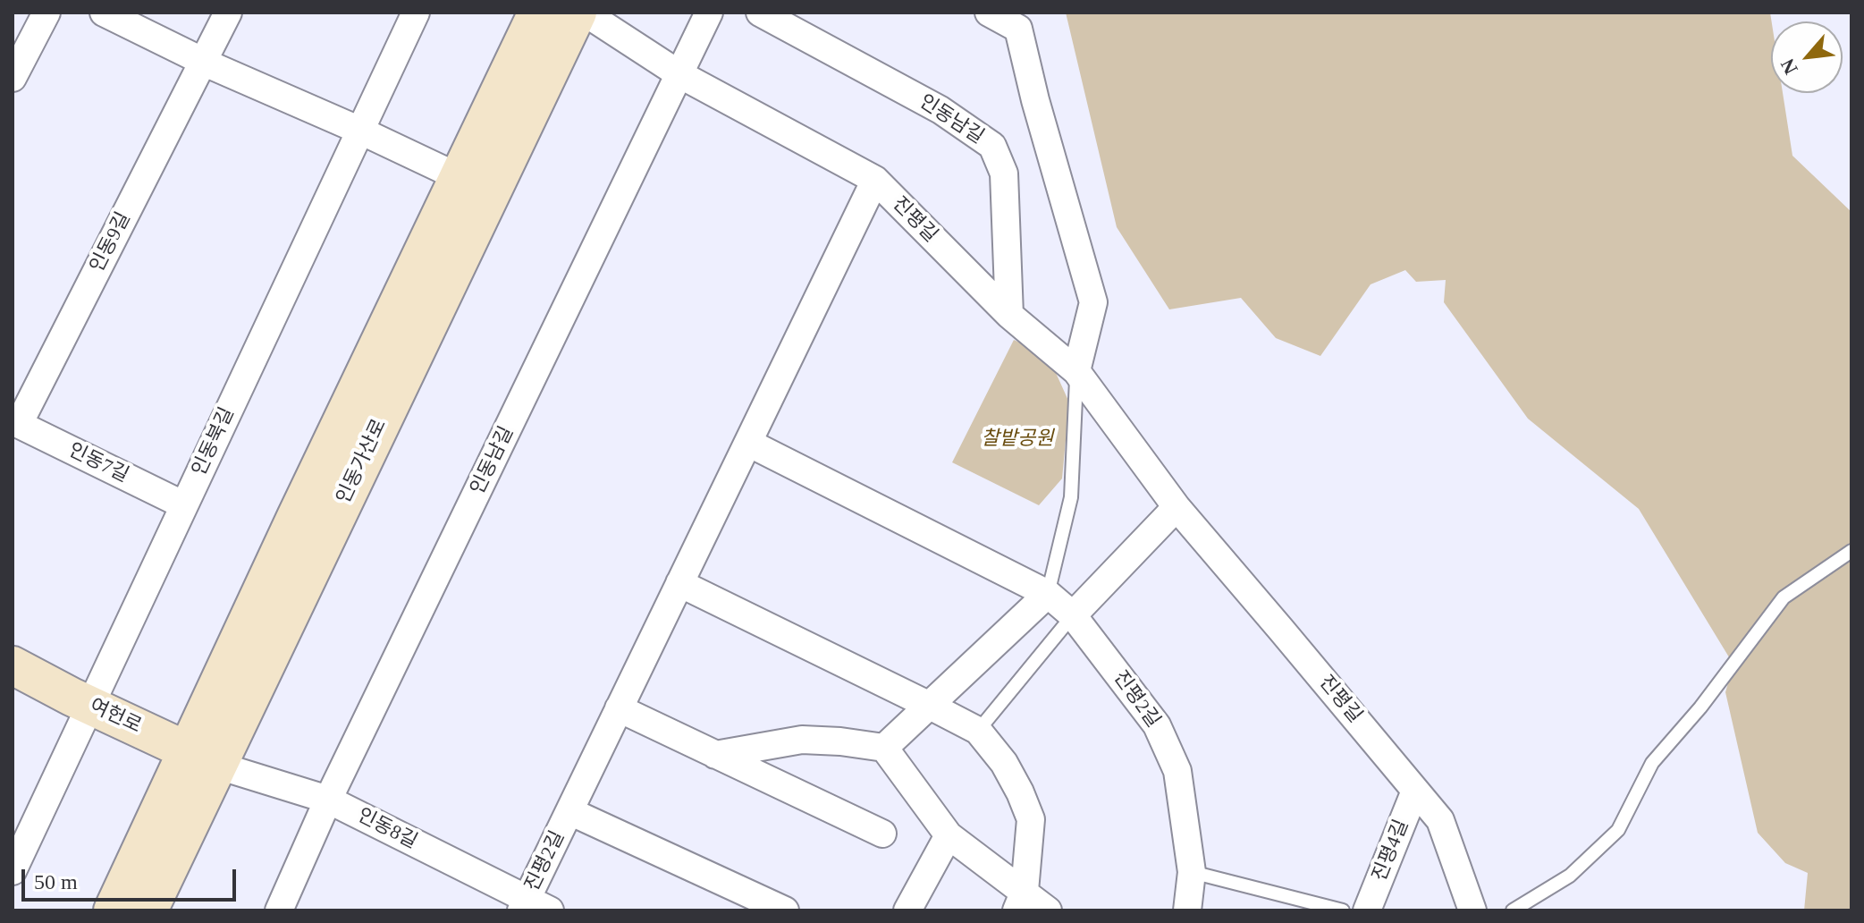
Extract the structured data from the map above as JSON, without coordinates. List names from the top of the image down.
{
  "streets": {
    "main road": ["인동가산로", "여헌로"],
    "street": [
      "인동남길",
      "진평길",
      "인동9길",
      "인동북길",
      "인동7길",
      "진평2길",
      "인동8길",
      "진평4길"
    ]
  },
  "crossings": [
    ["인동남길", "진평길"],
    ["인동남길", "인동8길"],
    ["진평길", "진평2길"],
    ["진평길", "진평4길"],
    ["인동9길", "인동7길"],
    ["인동북길", "인동7길"],
    ["인동북길", "여헌로"],
    ["인동가산로", "여헌로"],
    ["인동가산로", "인동8길"],
    ["진평2길", "인동8길"],
    ["여헌로", "인동8길"]
  ],
  "parks": ["찰밭공원"],
  "scale_bar": "50 m",
  "north": "bottom left"
}
